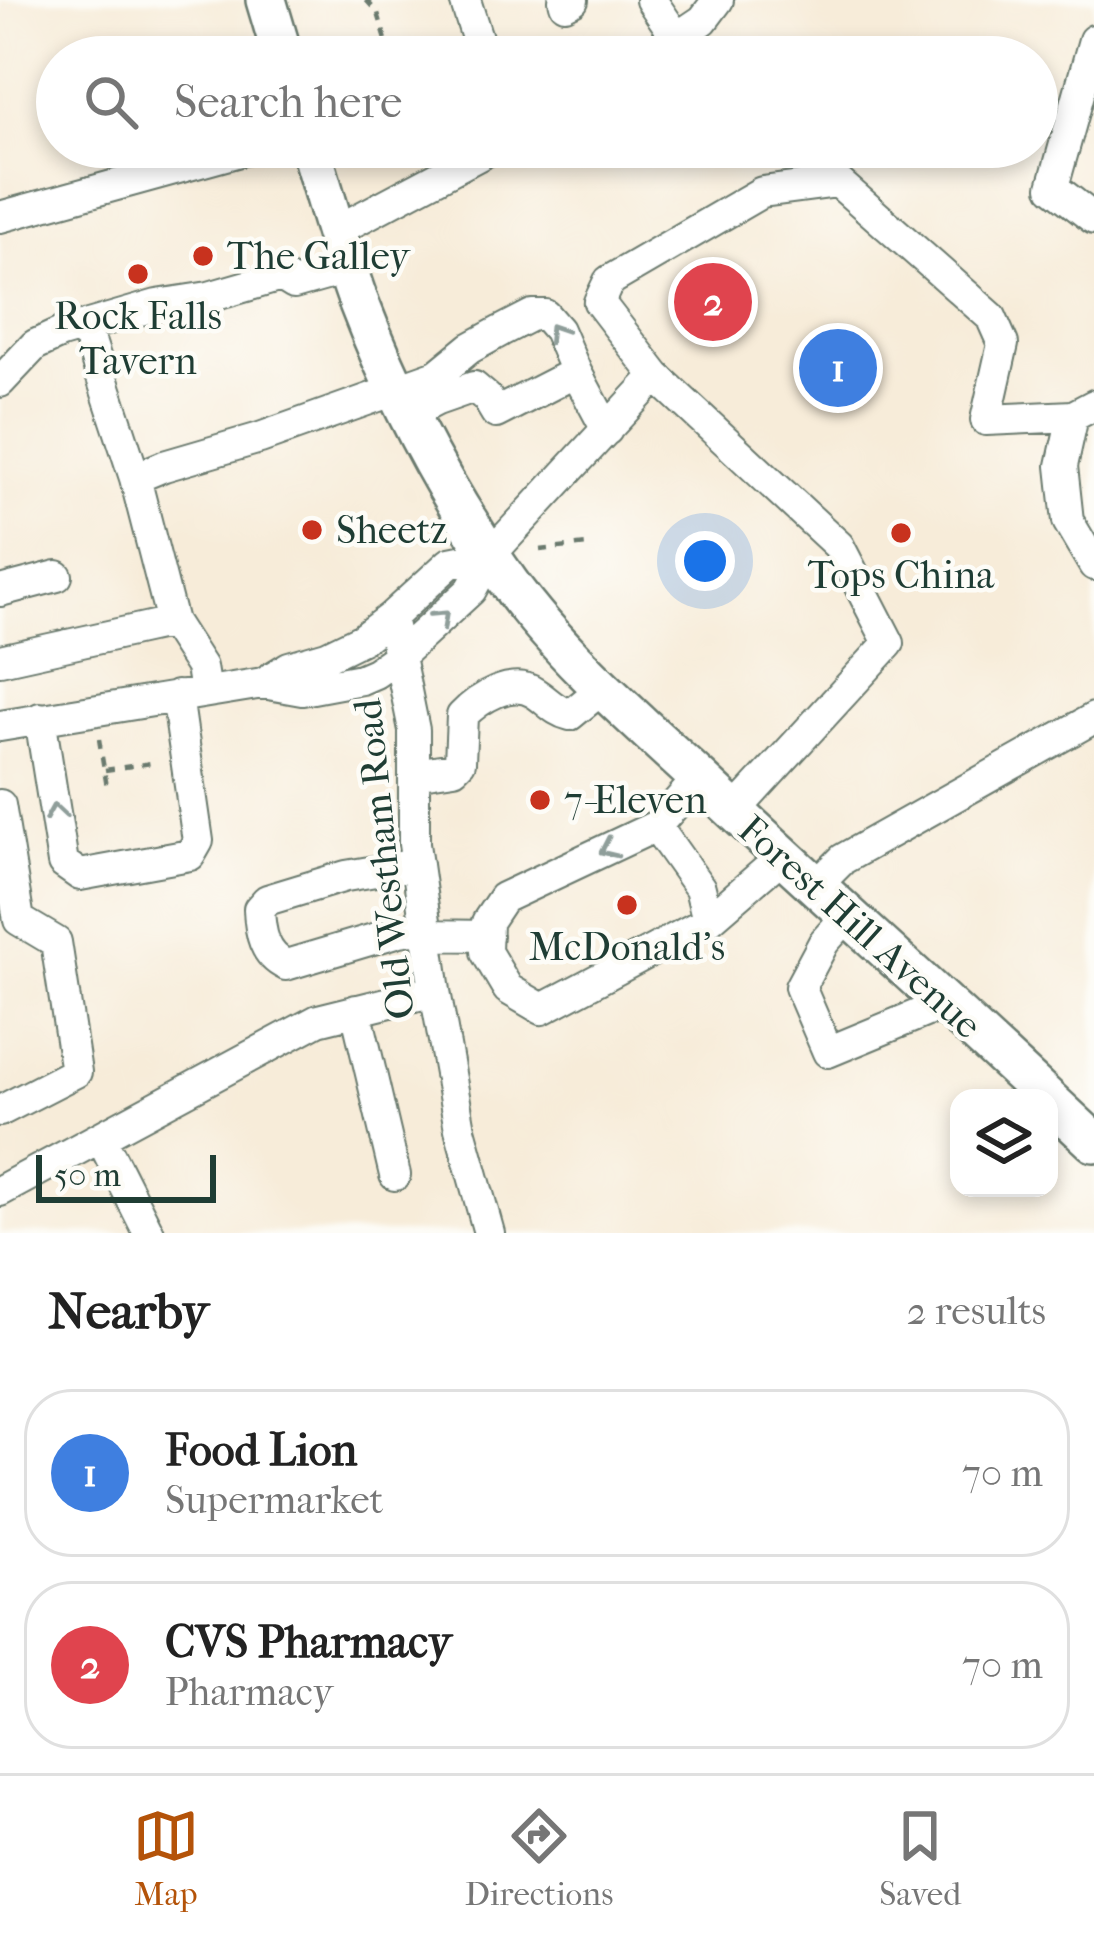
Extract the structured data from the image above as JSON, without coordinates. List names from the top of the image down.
{
  "streets": {
    "main road": ["Forest Hill Avenue"],
    "street": ["Old Westham Road"]
  },
  "places": [
    "The Galley",
    "Rock Falls Tavern",
    "Sheetz",
    "Tops China",
    "7-Eleven",
    "McDonald's"
  ],
  "scale_bar": "50 m",
  "page": {
    "search": "Search here",
    "pins": ["2", "1"],
    "scale": "50 m",
    "heading": ["Nearby", "2 results"],
    "list": [
      {
        "mark": "1",
        "name": "Food Lion",
        "note": "Supermarket",
        "value": "70 m"
      },
      {
        "mark": "2",
        "name": "CVS Pharmacy",
        "note": "Pharmacy",
        "value": "70 m"
      }
    ],
    "nav": ["Map", "Directions", "Saved"]
  }
}
